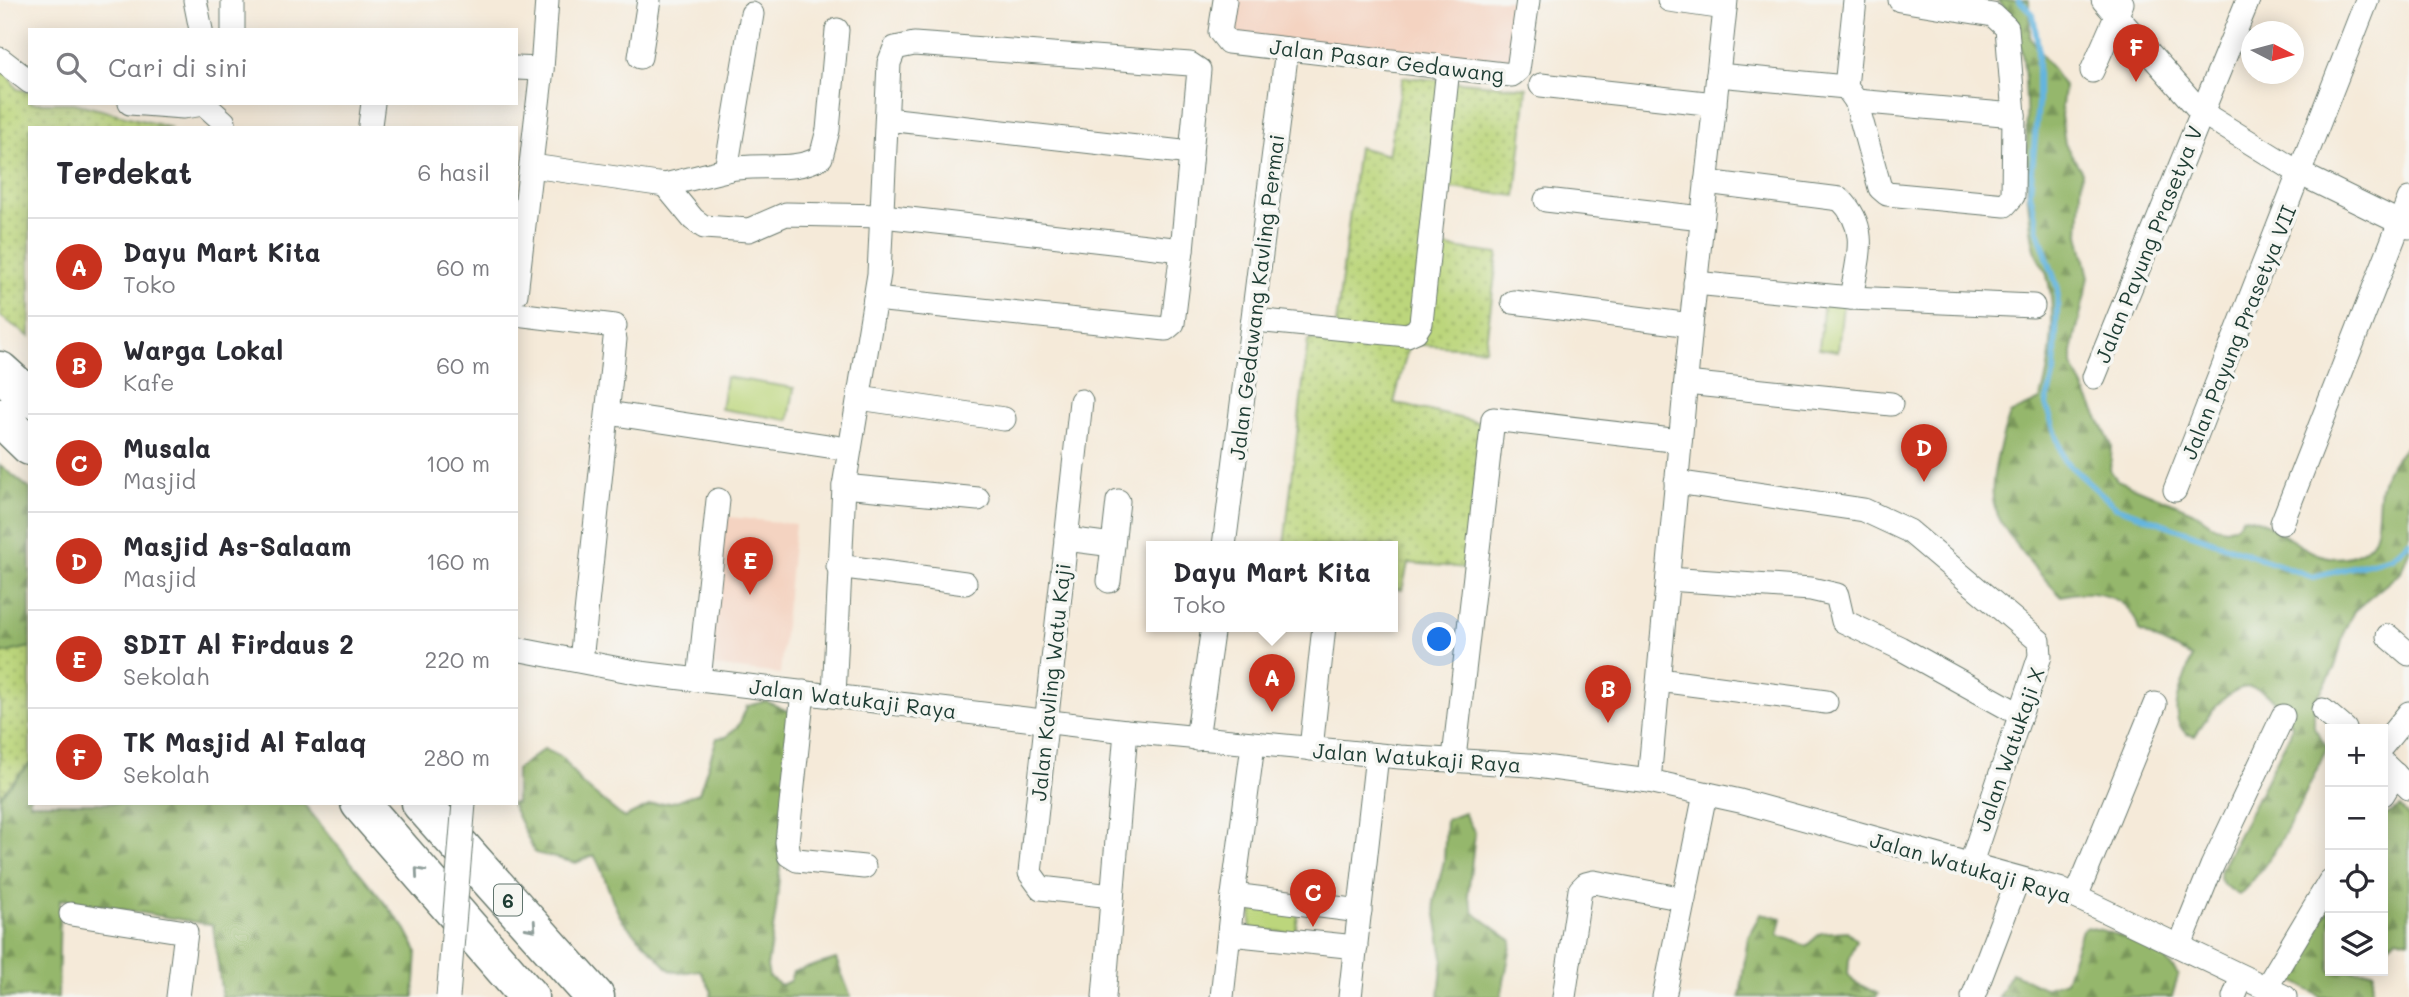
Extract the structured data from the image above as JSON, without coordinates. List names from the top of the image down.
{
  "streets": {
    "highway": ["6"],
    "street": [
      "Jalan Pasar Gedawang",
      "Jalan Payung Prasetya V",
      "Jalan Gedawang Kavling Permai",
      "Jalan Payung Prasetya VII",
      "Jalan Kavling Watu Kaji",
      "Jalan Watukaji Raya",
      "Jalan Watukaji X"
    ]
  },
  "crossings": [
    ["Jalan Pasar Gedawang", "Jalan Gedawang Kavling Permai"],
    ["Jalan Kavling Watu Kaji", "Jalan Watukaji Raya"],
    ["Jalan Watukaji Raya", "Jalan Watukaji X"]
  ],
  "north": "right",
  "page": {
    "pins": [
      "F",
      "D",
      "E",
      "A",
      "B",
      "C"
    ],
    "search": "Cari di sini",
    "heading": ["Terdekat", "6 hasil"],
    "list": [
      {
        "mark": "A",
        "name": "Dayu Mart Kita",
        "note": "Toko",
        "value": "60 m"
      },
      {
        "mark": "B",
        "name": "Warga Lokal",
        "note": "Kafe",
        "value": "60 m"
      },
      {
        "mark": "C",
        "name": "Musala",
        "note": "Masjid",
        "value": "100 m"
      },
      {
        "mark": "D",
        "name": "Masjid As-Salaam",
        "note": "Masjid",
        "value": "160 m"
      },
      {
        "mark": "E",
        "name": "SDIT Al Firdaus 2",
        "note": "Sekolah",
        "value": "220 m"
      },
      {
        "mark": "F",
        "name": "TK Masjid Al Falaq",
        "note": "Sekolah",
        "value": "280 m"
      }
    ],
    "popup": ["Dayu Mart Kita", "Toko"],
    "map_buttons": ["+", "−"]
  }
}
